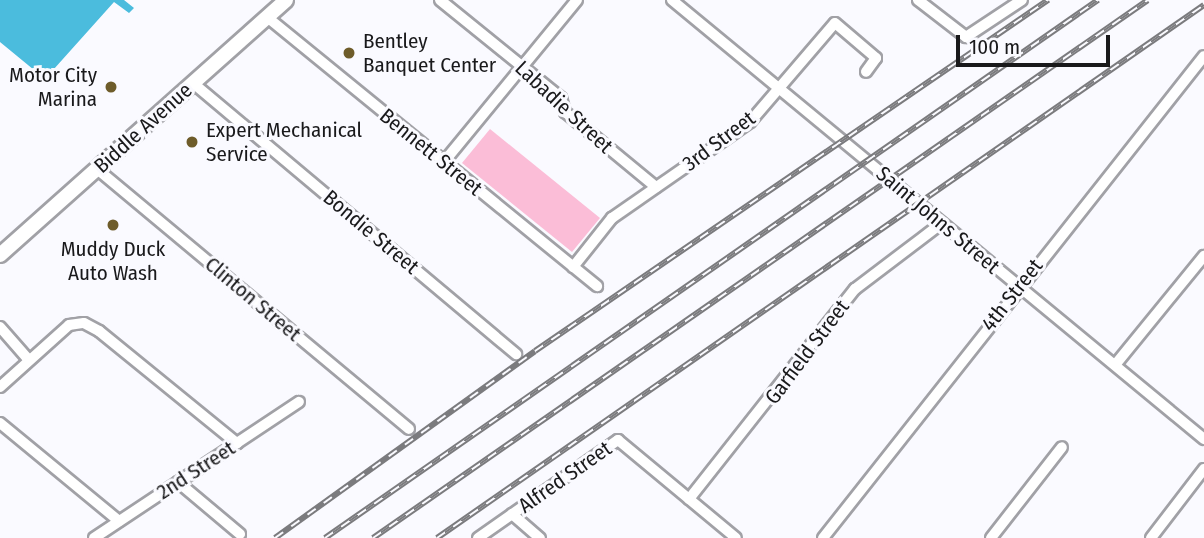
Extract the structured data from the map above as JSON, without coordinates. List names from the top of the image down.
{
  "streets": {
    "main road": ["Biddle Avenue"],
    "street": [
      "Labadie Street",
      "3rd Street",
      "Bennett Street",
      "Saint Johns Street",
      "Bondie Street",
      "4th Street",
      "Clinton Street",
      "Garfield Street",
      "2nd Street",
      "Alfred Street"
    ]
  },
  "crossings": [
    ["Labadie Street", "3rd Street"],
    ["Biddle Avenue", "Bennett Street"],
    ["Biddle Avenue", "Bondie Street"],
    ["Biddle Avenue", "Clinton Street"],
    ["3rd Street", "Bennett Street"],
    ["3rd Street", "Saint Johns Street"],
    ["Saint Johns Street", "4th Street"],
    ["Saint Johns Street", "Garfield Street"],
    ["Garfield Street", "Alfred Street"]
  ],
  "places": [
    "Bentley Banquet Center",
    "Motor City Marina",
    "Expert Mechanical Service",
    "Muddy Duck Auto Wash"
  ],
  "scale_bar": "100 m"
}
